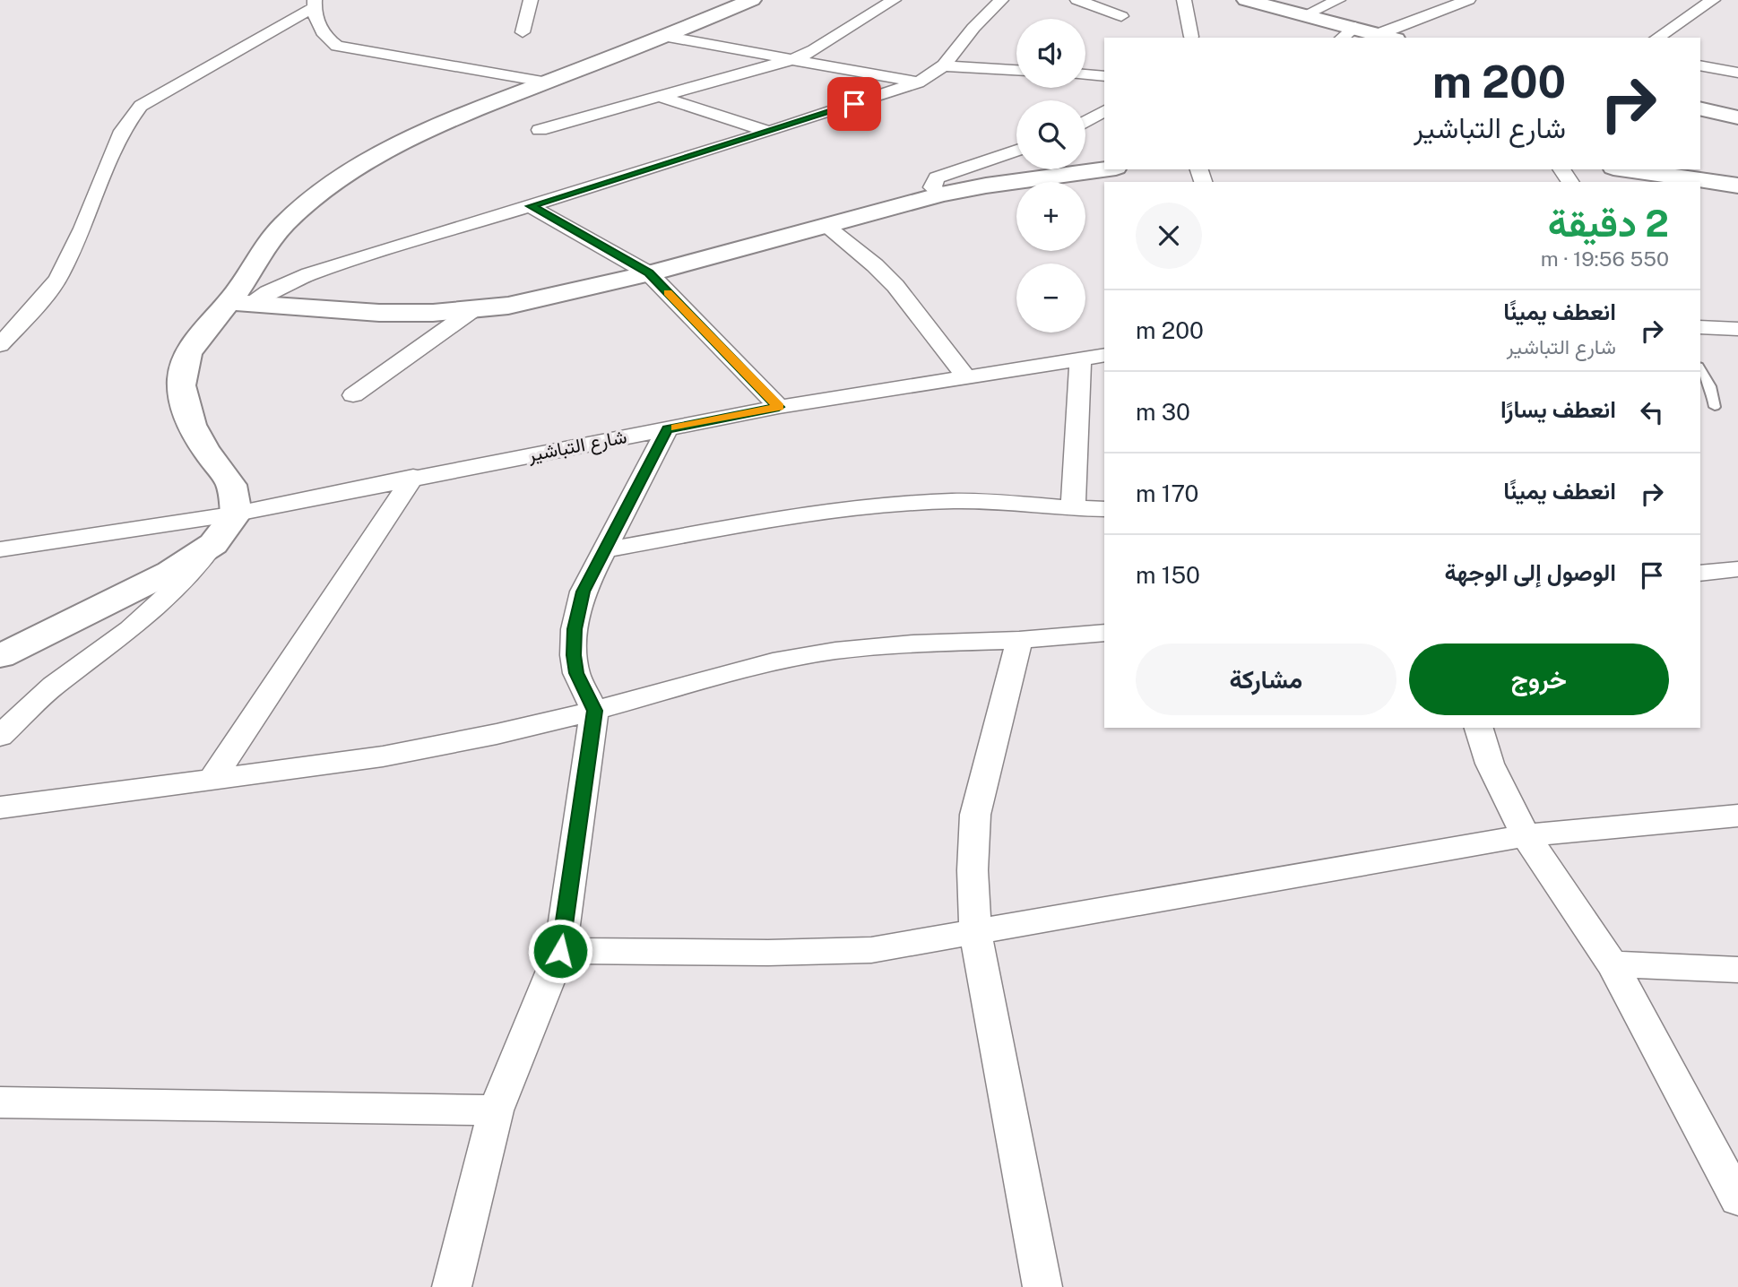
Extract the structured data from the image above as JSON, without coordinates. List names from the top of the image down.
{
  "streets": {
    "street": ["شارع التباشير"]
  },
  "page": {
    "map_buttons": ["+", "−"],
    "turn": ["200 m", "شارع التباشير"],
    "heading": ["2 دقيقة", "550 m · 19:56"],
    "list": [
      {
        "name": "انعطف يمينًا",
        "note": "شارع التباشير",
        "value": "200 m"
      },
      {
        "name": "انعطف يسارًا",
        "value": "30 m"
      },
      {
        "name": "انعطف يمينًا",
        "value": "170 m"
      },
      {
        "name": "الوصول إلى الوجهة",
        "value": "150 m"
      }
    ],
    "buttons": ["خروج", "مشاركة"]
  }
}
